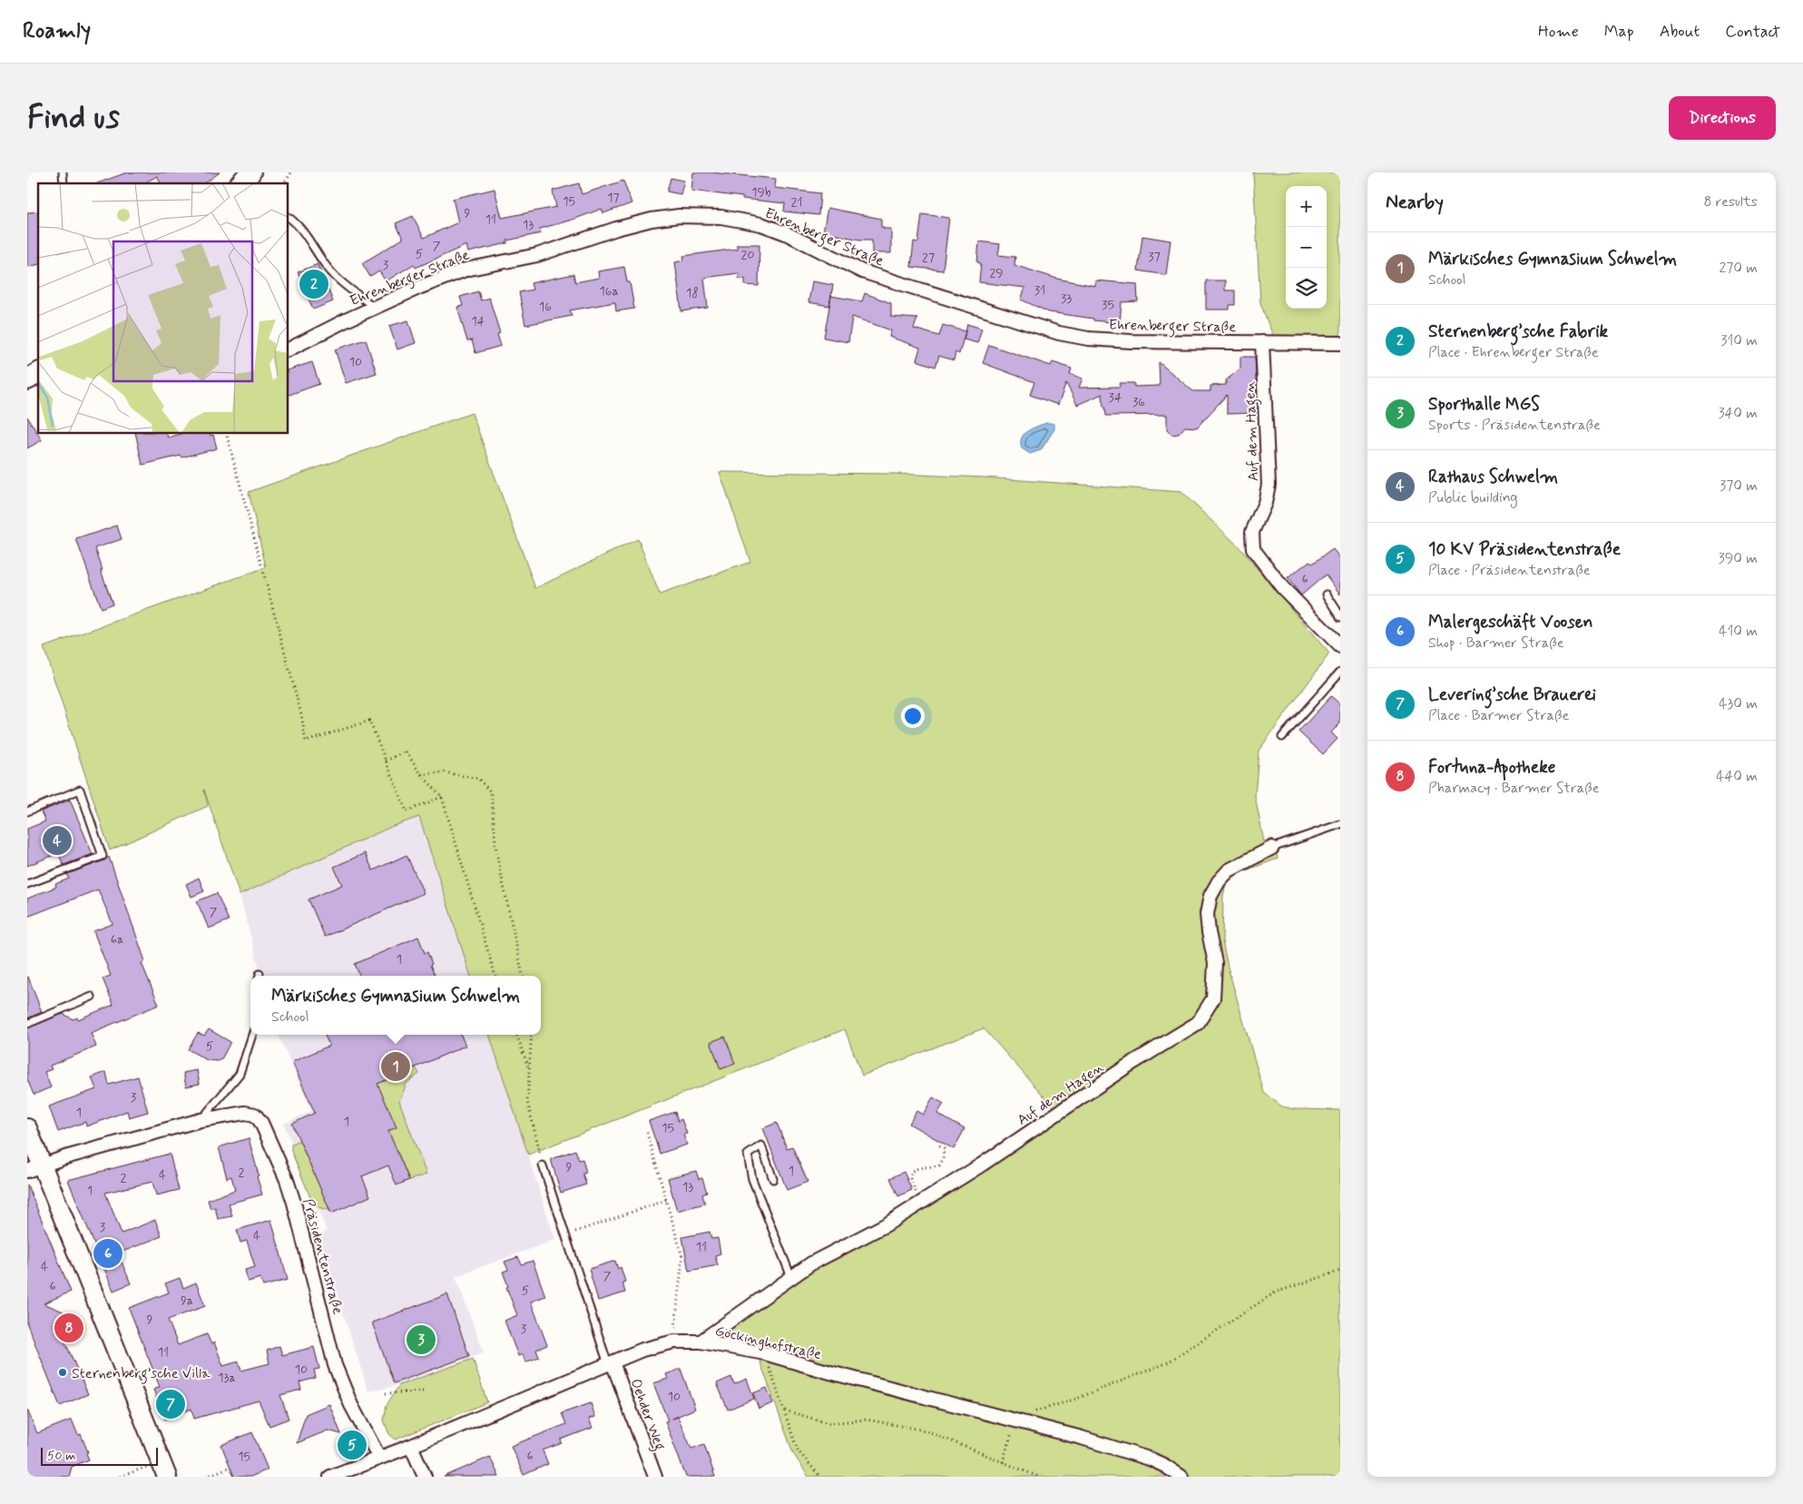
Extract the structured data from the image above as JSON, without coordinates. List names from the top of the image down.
{
  "streets": {
    "street": [
      "Ehrenberger Straße",
      "Auf dem Hagen",
      "Präsidentenstraße",
      "Göckinghofstraße",
      "Oehder Weg"
    ]
  },
  "crossings": [
    ["Ehrenberger Straße", "Auf dem Hagen"],
    ["Auf dem Hagen", "Göckinghofstraße"],
    ["Präsidentenstraße", "Göckinghofstraße"],
    ["Göckinghofstraße", "Oehder Weg"]
  ],
  "places": ["Sternenberg’sche Villa"],
  "house_numbers": [
    "19b",
    "17",
    "15",
    "21",
    "9",
    "11",
    "13",
    "7",
    "5",
    "20",
    "37",
    "27",
    "3",
    "29",
    "31",
    "16a",
    "18",
    "33",
    "35",
    "16",
    "14",
    "10",
    "34",
    "36",
    "6",
    "7",
    "6a",
    "1",
    "5",
    "3",
    "1",
    "1",
    "15",
    "9",
    "1",
    "2",
    "4",
    "2",
    "13",
    "1",
    "3",
    "4",
    "11",
    "4",
    "7",
    "6",
    "5",
    "9a",
    "9",
    "3",
    "11",
    "10",
    "13a",
    "10",
    "6",
    "15"
  ],
  "scale_bar": "50 m",
  "page": {
    "header": "Roamly",
    "nav": [
      "Home",
      "Map",
      "About",
      "Contact"
    ],
    "buttons": "Directions",
    "title": "Find us",
    "heading": ["Nearby", "8 results"],
    "map_buttons": ["+", "−"],
    "list": [
      {
        "mark": "1",
        "name": "Märkisches Gymnasium Schwelm",
        "note": "School",
        "value": "270 m"
      },
      {
        "mark": "2",
        "name": "Sternenberg’sche Fabrik",
        "note": "Place · Ehrenberger Straße",
        "value": "310 m"
      },
      {
        "mark": "3",
        "name": "Sporthalle MGS",
        "note": "Sports · Präsidentenstraße",
        "value": "340 m"
      },
      {
        "mark": "4",
        "name": "Rathaus Schwelm",
        "note": "Public building",
        "value": "370 m"
      },
      {
        "mark": "5",
        "name": "10 KV Präsidentenstraße",
        "note": "Place · Präsidentenstraße",
        "value": "390 m"
      },
      {
        "mark": "6",
        "name": "Malergeschäft Voosen",
        "note": "Shop · Barmer Straße",
        "value": "410 m"
      },
      {
        "mark": "7",
        "name": "Levering’sche Brauerei",
        "note": "Place · Barmer Straße",
        "value": "430 m"
      },
      {
        "mark": "8",
        "name": "Fortuna-Apotheke",
        "note": "Pharmacy · Barmer Straße",
        "value": "440 m"
      }
    ],
    "pins": [
      "2",
      "4",
      "1",
      "6",
      "8",
      "3",
      "7",
      "5"
    ],
    "popup": ["Märkisches Gymnasium Schwelm", "School"],
    "scale": "50 m"
  }
}
